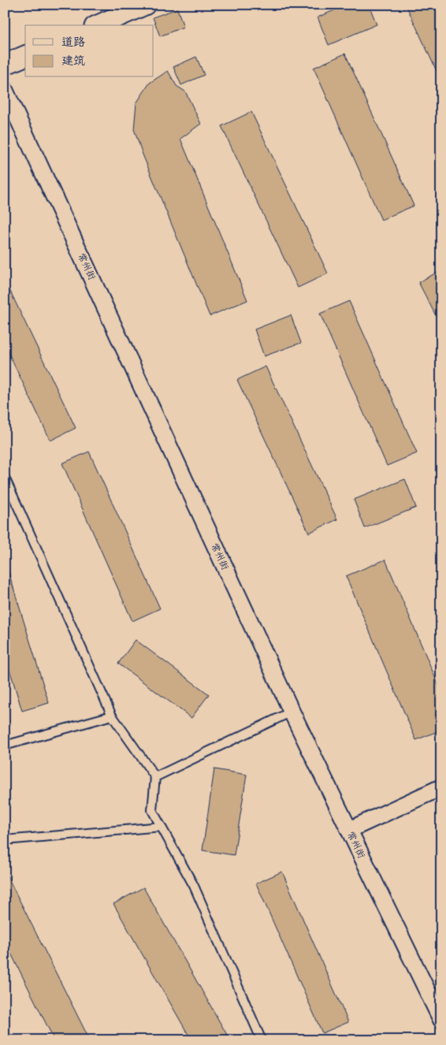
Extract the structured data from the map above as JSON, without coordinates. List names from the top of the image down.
{
  "streets": {
    "street": ["常州街"]
  },
  "legend": ["道路", "建筑"]
}
